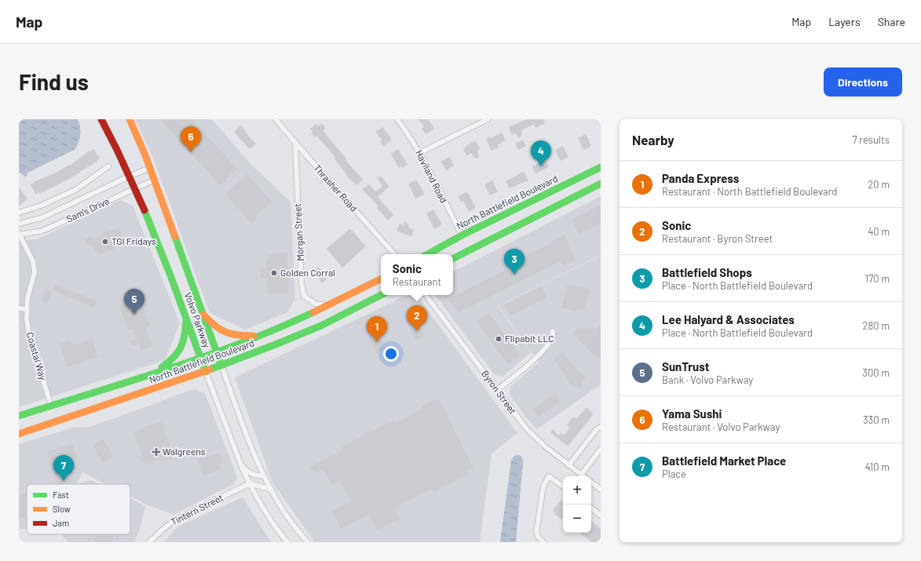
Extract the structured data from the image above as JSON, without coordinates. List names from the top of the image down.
{
  "streets": {
    "main road": ["North Battlefield Boulevard", "Volvo Parkway"],
    "street": [
      "Haviland Road",
      "Thrasher Road",
      "Sam's Drive",
      "Morgan Street",
      "Coastal Way",
      "Byron Street",
      "Tintern Street"
    ]
  },
  "crossings": [
    ["Haviland Road", "North Battlefield Boulevard"],
    ["Thrasher Road", "Morgan Street"],
    ["North Battlefield Boulevard", "Morgan Street"],
    ["North Battlefield Boulevard", "Volvo Parkway"],
    ["North Battlefield Boulevard", "Coastal Way"],
    ["Sam's Drive", "Volvo Parkway"],
    ["Sam's Drive", "Coastal Way"],
    ["Volvo Parkway", "Tintern Street"]
  ],
  "places": {
    "other": ["TGI Fridays", "Golden Corral", "Flipabit LLC"],
    "health": ["Walgreens"]
  },
  "legend": ["Fast", "Slow", "Jam"],
  "page": {
    "header": "Map",
    "nav": ["Map", "Layers", "Share"],
    "buttons": "Directions",
    "title": "Find us",
    "heading": ["Nearby", "7 results"],
    "pins": [
      "6",
      "4",
      "3",
      "5",
      "2",
      "1",
      "7"
    ],
    "list": [
      {
        "mark": "1",
        "name": "Panda Express",
        "note": "Restaurant · North Battlefield Boulevard",
        "value": "20 m"
      },
      {
        "mark": "2",
        "name": "Sonic",
        "note": "Restaurant · Byron Street",
        "value": "40 m"
      },
      {
        "mark": "3",
        "name": "Battlefield Shops",
        "note": "Place · North Battlefield Boulevard",
        "value": "170 m"
      },
      {
        "mark": "4",
        "name": "Lee Halyard & Associates",
        "note": "Place · North Battlefield Boulevard",
        "value": "280 m"
      },
      {
        "mark": "5",
        "name": "SunTrust",
        "note": "Bank · Volvo Parkway",
        "value": "300 m"
      },
      {
        "mark": "6",
        "name": "Yama Sushi",
        "note": "Restaurant · Volvo Parkway",
        "value": "330 m"
      },
      {
        "mark": "7",
        "name": "Battlefield Market Place",
        "note": "Place",
        "value": "410 m"
      }
    ],
    "popup": ["Sonic", "Restaurant"],
    "map_buttons": ["+", "−"]
  }
}
